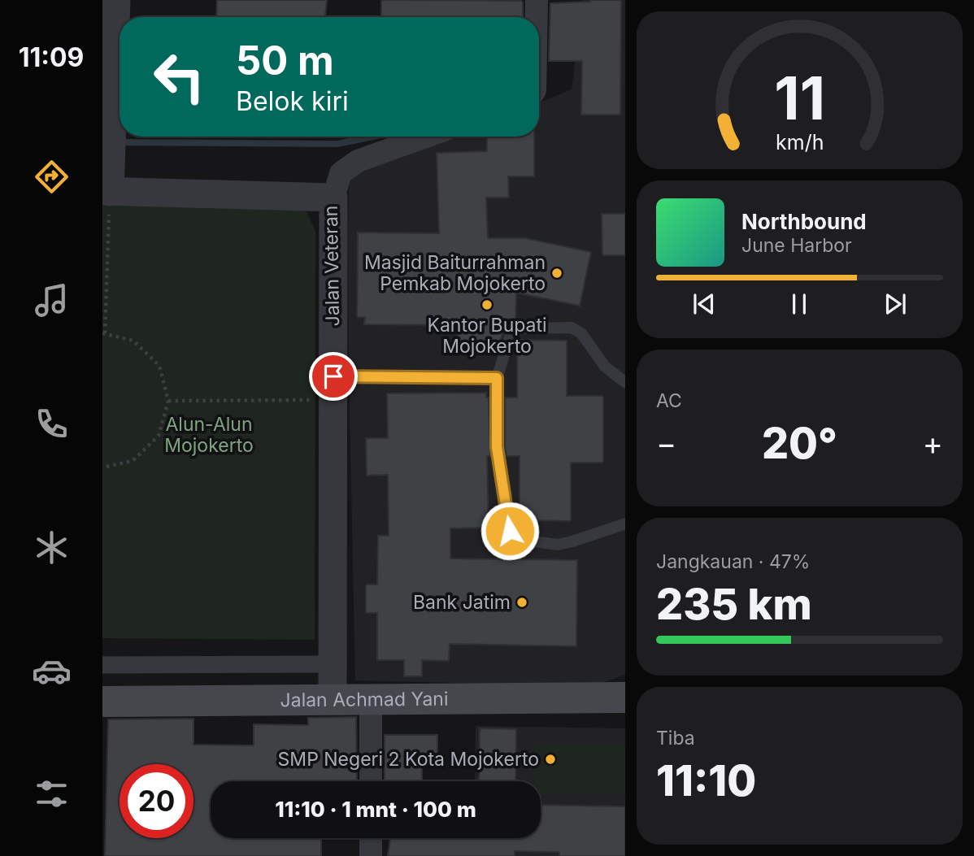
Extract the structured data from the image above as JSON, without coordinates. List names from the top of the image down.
{
  "streets": {
    "main road": ["Jalan Achmad Yani"],
    "street": ["Jalan Veteran"]
  },
  "crossings": [
    ["Jalan Veteran", "Jalan Achmad Yani"]
  ],
  "parks": ["Alun-Alun Mojokerto"],
  "places": [
    "Masjid Baiturrahman Pemkab Mojokerto",
    "Kantor Bupati Mojokerto",
    "Bank Jatim",
    "SMP Negeri 2 Kota Mojokerto"
  ],
  "page": {
    "tabs": "11:09",
    "turn": ["50 m", "Belok kiri"],
    "song": ["Northbound", "June Harbor"],
    "tile": [
      "AC",
      ["Jangkauan · 47%", "235 km"],
      ["Tiba", "11:10"]
    ],
    "heat": ["−", "20°", "+"],
    "limit": "20",
    "trip": "11:10 · 1 mnt · 100 m",
    "gauge": ["11", "km/h"]
  }
}
